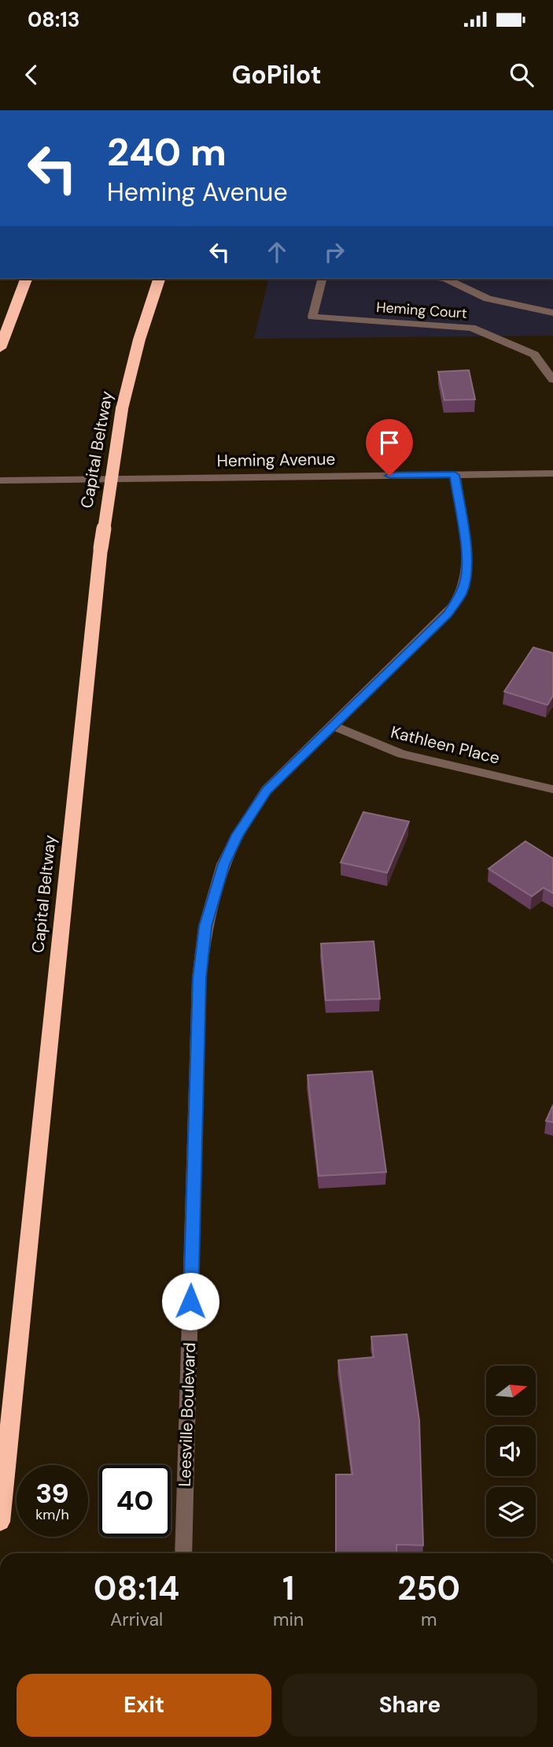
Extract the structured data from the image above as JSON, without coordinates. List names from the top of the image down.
{
  "streets": {
    "highway": ["Capital Beltway"],
    "street": [
      "Heming Court",
      "Heming Avenue",
      "Kathleen Place",
      "Leesville Boulevard"
    ]
  },
  "crossings": [
    ["Heming Avenue", "Leesville Boulevard"],
    ["Kathleen Place", "Leesville Boulevard"]
  ],
  "north": "right",
  "page": {
    "status": "08:13",
    "header": "GoPilot",
    "turn": ["240 m", "Heming Avenue"],
    "speed": "39 km/h",
    "limit": "40",
    "eta": [
      "08:14",
      "Arrival",
      "1",
      "min",
      "250",
      "m"
    ],
    "buttons": ["Exit", "Share"]
  }
}
